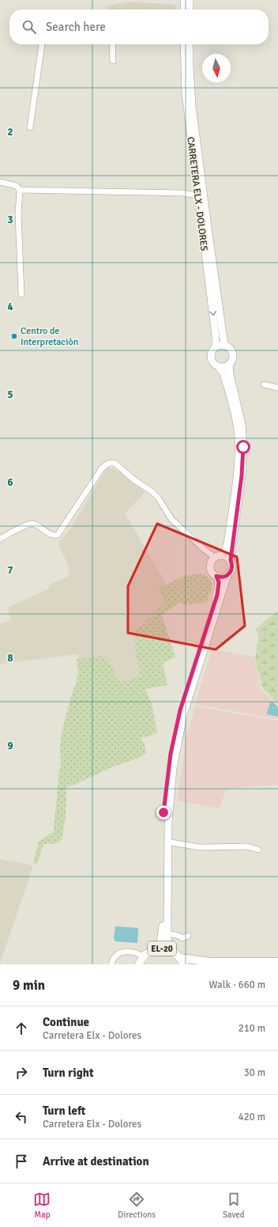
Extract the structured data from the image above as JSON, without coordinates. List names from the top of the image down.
{
  "streets": {
    "highway": ["EL-20"],
    "main road": ["CARRETERA ELX - DOLORES"]
  },
  "places": ["Centro de Interpretaciòn"],
  "north": "bottom",
  "page": {
    "search": "Search here",
    "heading": ["9 min", "Walk · 660 m"],
    "list": [
      ["Continue", "Carretera Elx - Dolores", "210 m"],
      ["Turn right", "30 m"],
      ["Turn left", "Carretera Elx - Dolores", "420 m"],
      "Arrive at destination"
    ],
    "nav": ["Map", "Directions", "Saved"]
  },
  "grid": {
    "rows": [
      "2",
      "3",
      "4",
      "5",
      "6",
      "7",
      "8",
      "9"
    ]
  }
}
